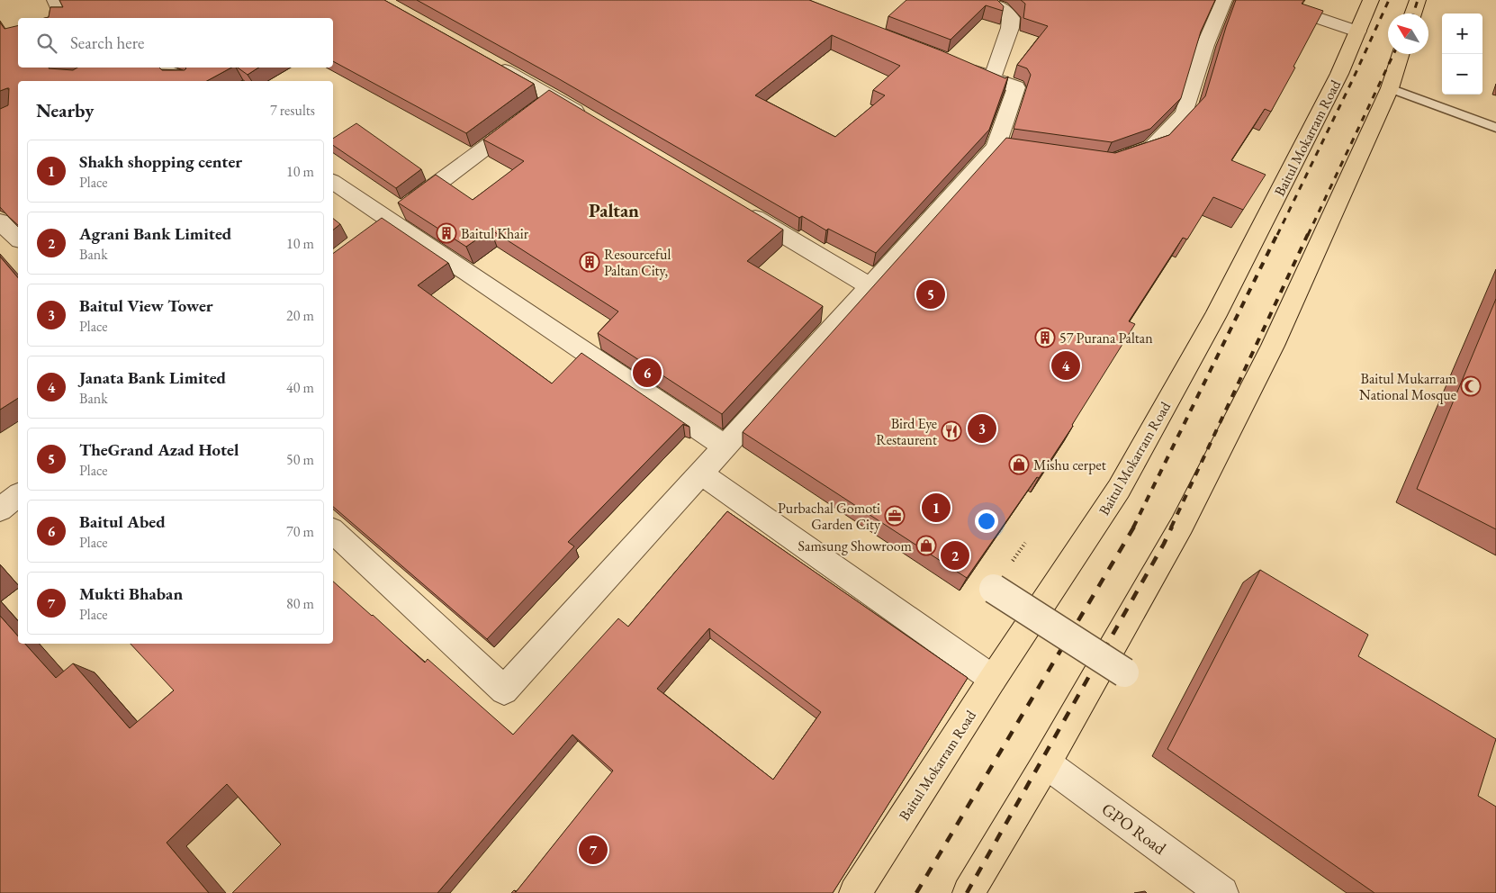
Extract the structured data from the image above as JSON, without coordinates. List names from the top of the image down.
{
  "streets": {
    "main road": ["Baitul Mokarram Road"],
    "street": ["GPO Road"]
  },
  "districts": ["Paltan"],
  "places": {
    "building": ["Baitul Khair", "Resourceful Paltan City,", "57 Purana Paltan"],
    "mosque": ["Baitul Mukarram National Mosque"],
    "restaurant": ["Bird Eye Restaurent"],
    "shop": ["Mishu cerpet", "Samsung Showroom"],
    "office": ["Purbachal Gomoti Garden City"]
  },
  "north": "top left",
  "page": {
    "map_buttons": ["+", "−"],
    "search": "Search here",
    "heading": ["Nearby", "7 results"],
    "list": [
      {
        "mark": "1",
        "name": "Shakh shopping center",
        "note": "Place",
        "value": "10 m"
      },
      {
        "mark": "2",
        "name": "Agrani Bank Limited",
        "note": "Bank",
        "value": "10 m"
      },
      {
        "mark": "3",
        "name": "Baitul View Tower",
        "note": "Place",
        "value": "20 m"
      },
      {
        "mark": "4",
        "name": "Janata Bank Limited",
        "note": "Bank",
        "value": "40 m"
      },
      {
        "mark": "5",
        "name": "TheGrand Azad Hotel",
        "note": "Place",
        "value": "50 m"
      },
      {
        "mark": "6",
        "name": "Baitul Abed",
        "note": "Place",
        "value": "70 m"
      },
      {
        "mark": "7",
        "name": "Mukti Bhaban",
        "note": "Place",
        "value": "80 m"
      }
    ],
    "pins": [
      "5",
      "4",
      "6",
      "3",
      "1",
      "2",
      "7"
    ]
  }
}
